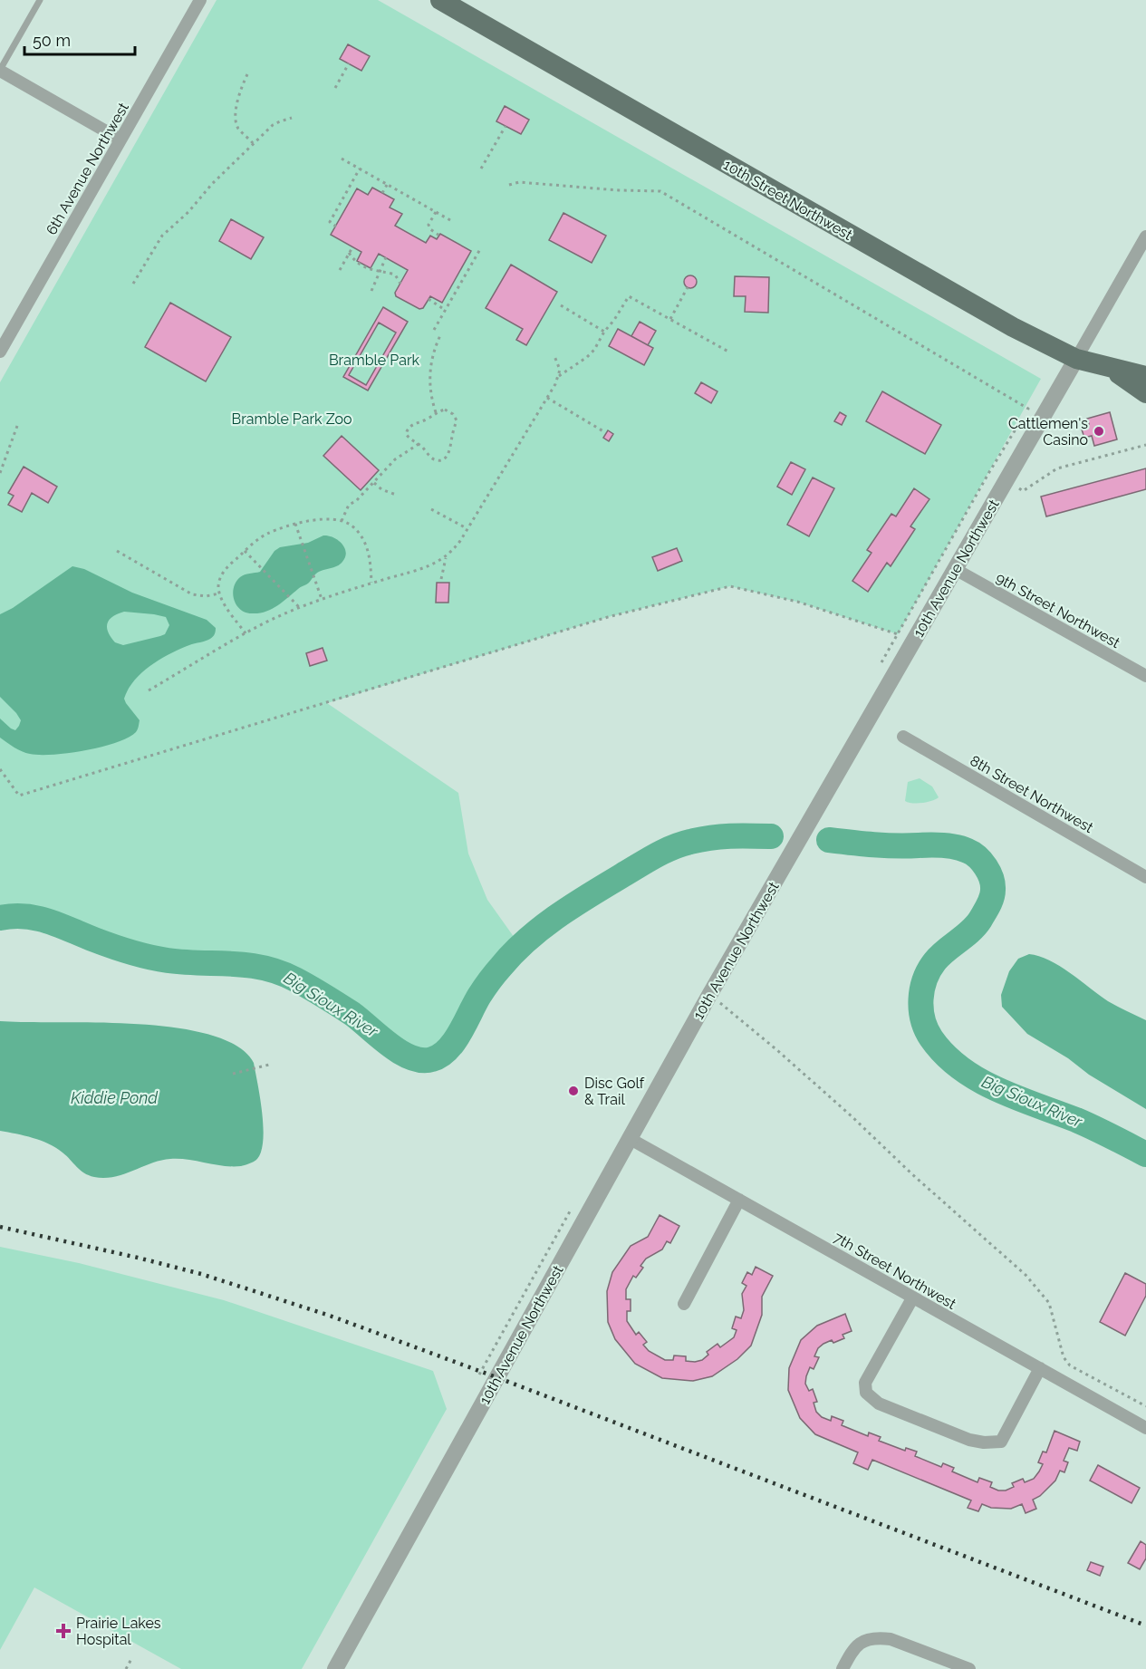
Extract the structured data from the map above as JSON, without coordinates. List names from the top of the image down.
{
  "streets": {
    "main road": ["10th Street Northwest"],
    "street": [
      "6th Avenue Northwest",
      "10th Avenue Northwest",
      "9th Street Northwest",
      "8th Street Northwest",
      "7th Street Northwest"
    ]
  },
  "crossings": [
    ["10th Street Northwest", "10th Avenue Northwest"],
    ["10th Avenue Northwest", "9th Street Northwest"],
    ["10th Avenue Northwest", "7th Street Northwest"]
  ],
  "water": ["Big Sioux River", "Kiddie Pond"],
  "parks": ["Bramble Park", "Bramble Park Zoo"],
  "places": {
    "other": ["Cattlemen's Casino", "Disc Golf & Trail"],
    "health": ["Prairie Lakes Hospital"]
  },
  "scale_bar": "50 m"
}
